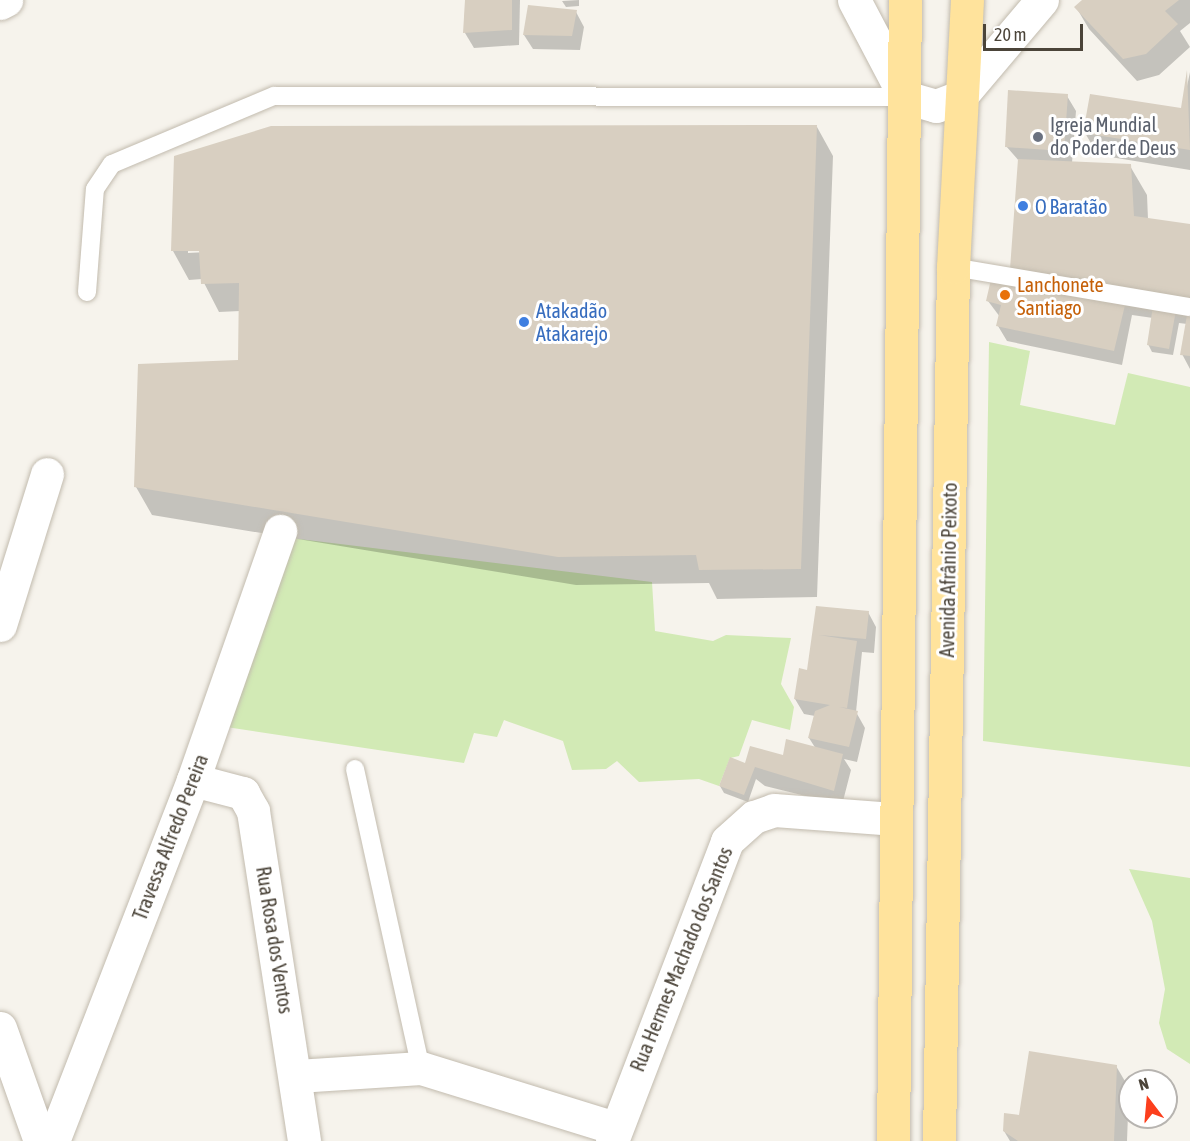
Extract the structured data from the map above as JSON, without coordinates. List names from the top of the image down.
{
  "streets": {
    "main road": ["Avenida Afrânio Peixoto"],
    "street": ["Travessa Alfredo Pereira", "Rua Rosa dos Ventos", "Rua Hermes Machado dos Santos"]
  },
  "crossings": [
    ["Travessa Alfredo Pereira", "Rua Rosa dos Ventos"]
  ],
  "places": [
    "Igreja Mundial do Poder de Deus",
    "O Baratão",
    "Lanchonete Santiago",
    "Atakadão Atakarejo"
  ],
  "scale_bar": "20 m",
  "north": "top"
}
